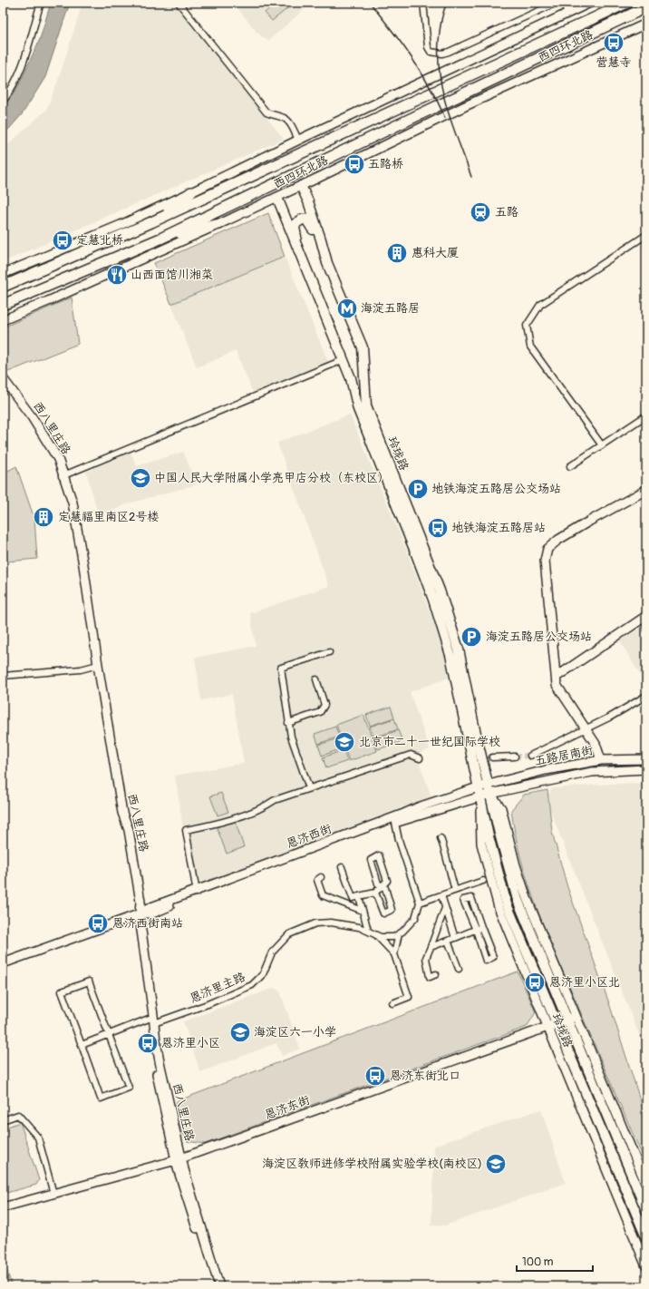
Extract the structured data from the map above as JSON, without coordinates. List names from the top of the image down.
{
  "streets": {
    "highway": ["西四环北路"],
    "main road": ["玲珑路"],
    "street": [
      "西八里庄路",
      "五路居南街",
      "恩济西街",
      "恩济里主路",
      "恩济东街"
    ]
  },
  "crossings": [
    ["西四环北路", "玲珑路"],
    ["西八里庄路", "恩济西街"],
    ["西八里庄路", "恩济里主路"],
    ["西八里庄路", "恩济东街"],
    ["玲珑路", "五路居南街"],
    ["玲珑路", "恩济西街"],
    ["玲珑路", "恩济东街"],
    ["五路居南街", "恩济西街"]
  ],
  "places": {
    "bus stop": [
      "营慧寺",
      "五路桥",
      "定慧北桥",
      "地铁海淀五路居站",
      "恩济西街南站",
      "恩济里小区北",
      "恩济里小区",
      "恩济东街北口"
    ],
    "station": ["五路"],
    "building": ["惠科大厦", "定慧福里南区2号楼"],
    "restaurant": ["山西面馆川湘菜"],
    "metro station": ["海淀五路居"],
    "school or university": [
      "中国人民大学附属小学亮甲店分校（东校区）",
      "北京市二十一世纪国际学校",
      "海淀区六一小学",
      "海淀区教师进修学校附属实验学校(南校区)"
    ],
    "parking": ["地铁海淀五路居公交场站", "海淀五路居公交场站"]
  },
  "scale_bar": "100 m"
}
